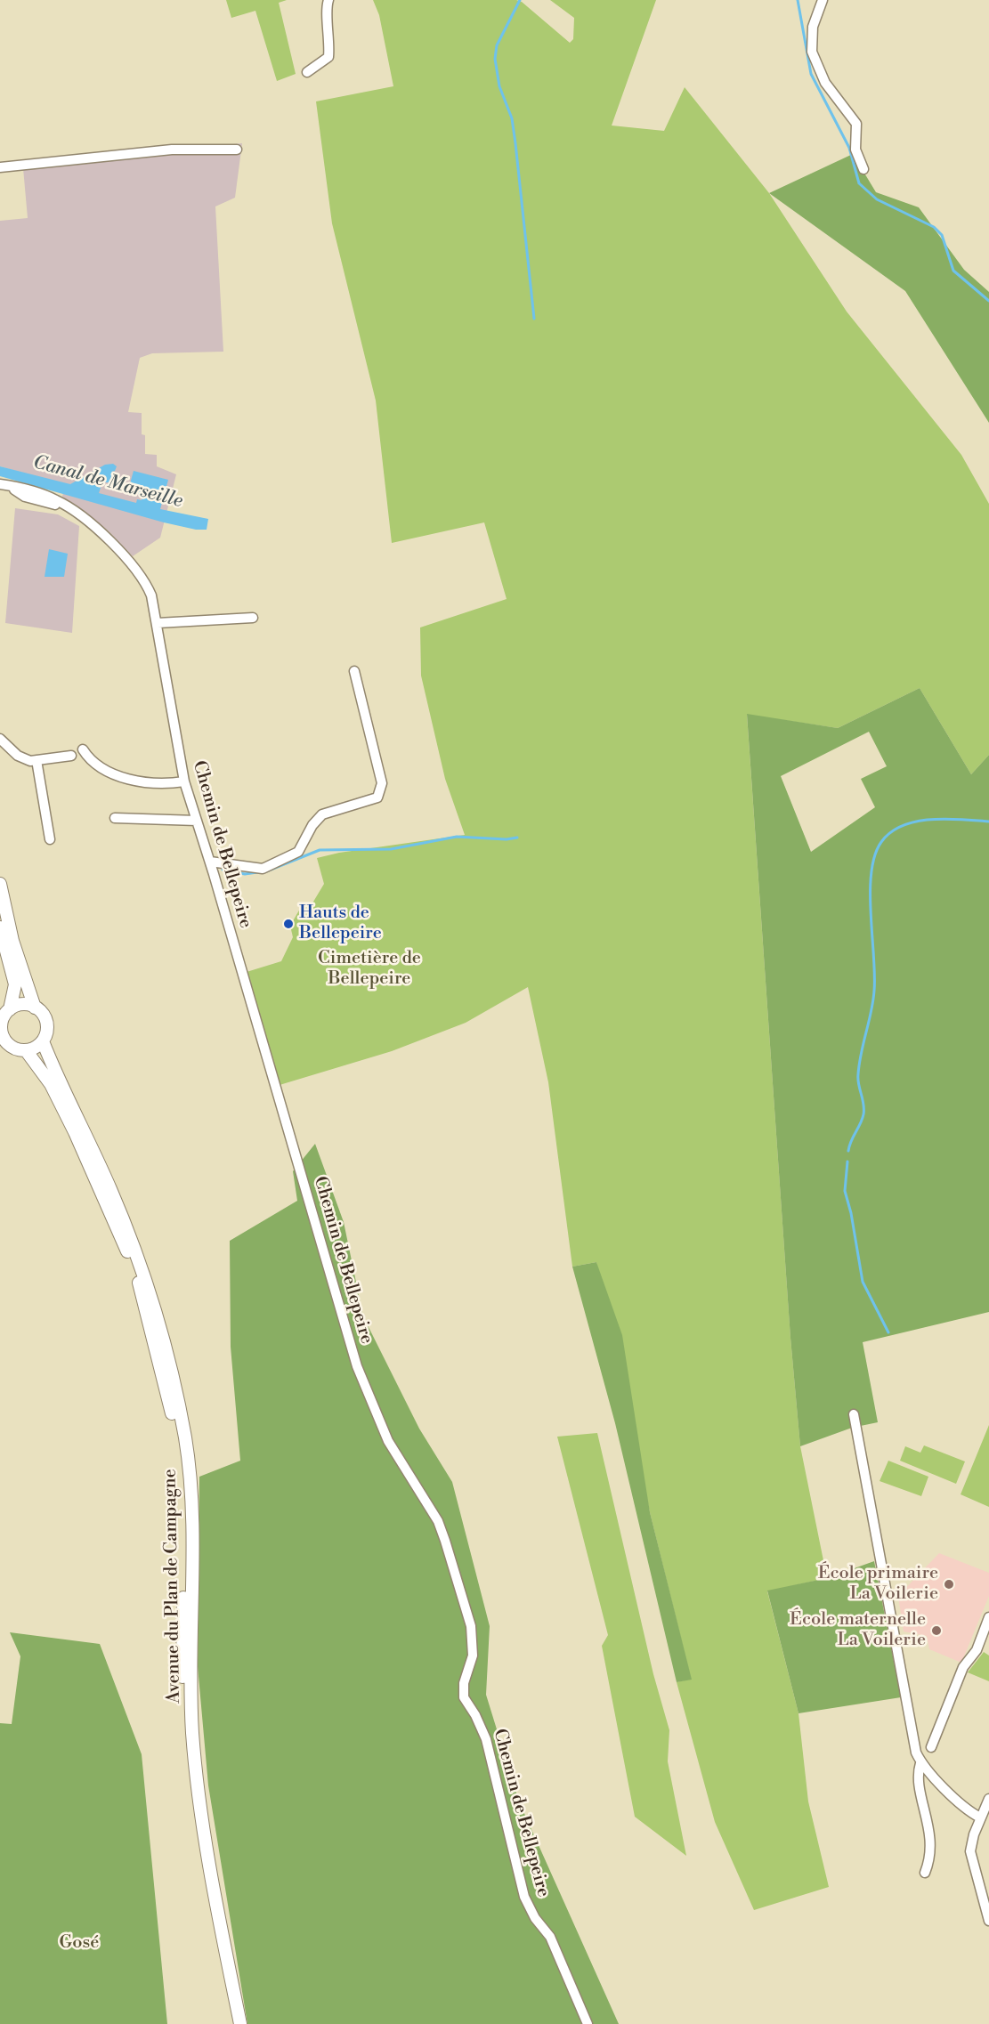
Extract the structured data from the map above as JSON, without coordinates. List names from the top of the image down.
{
  "streets": {
    "main road": ["Avenue du Plan de Campagne"],
    "street": ["Chemin de Bellepeire"]
  },
  "water": ["Canal de Marseille"],
  "parks": ["Cimetière de Bellepeire", "Gosé"],
  "places": ["Hauts de Bellepeire", "École primaire La Voilerie", "École maternelle La Voilerie"]
}
